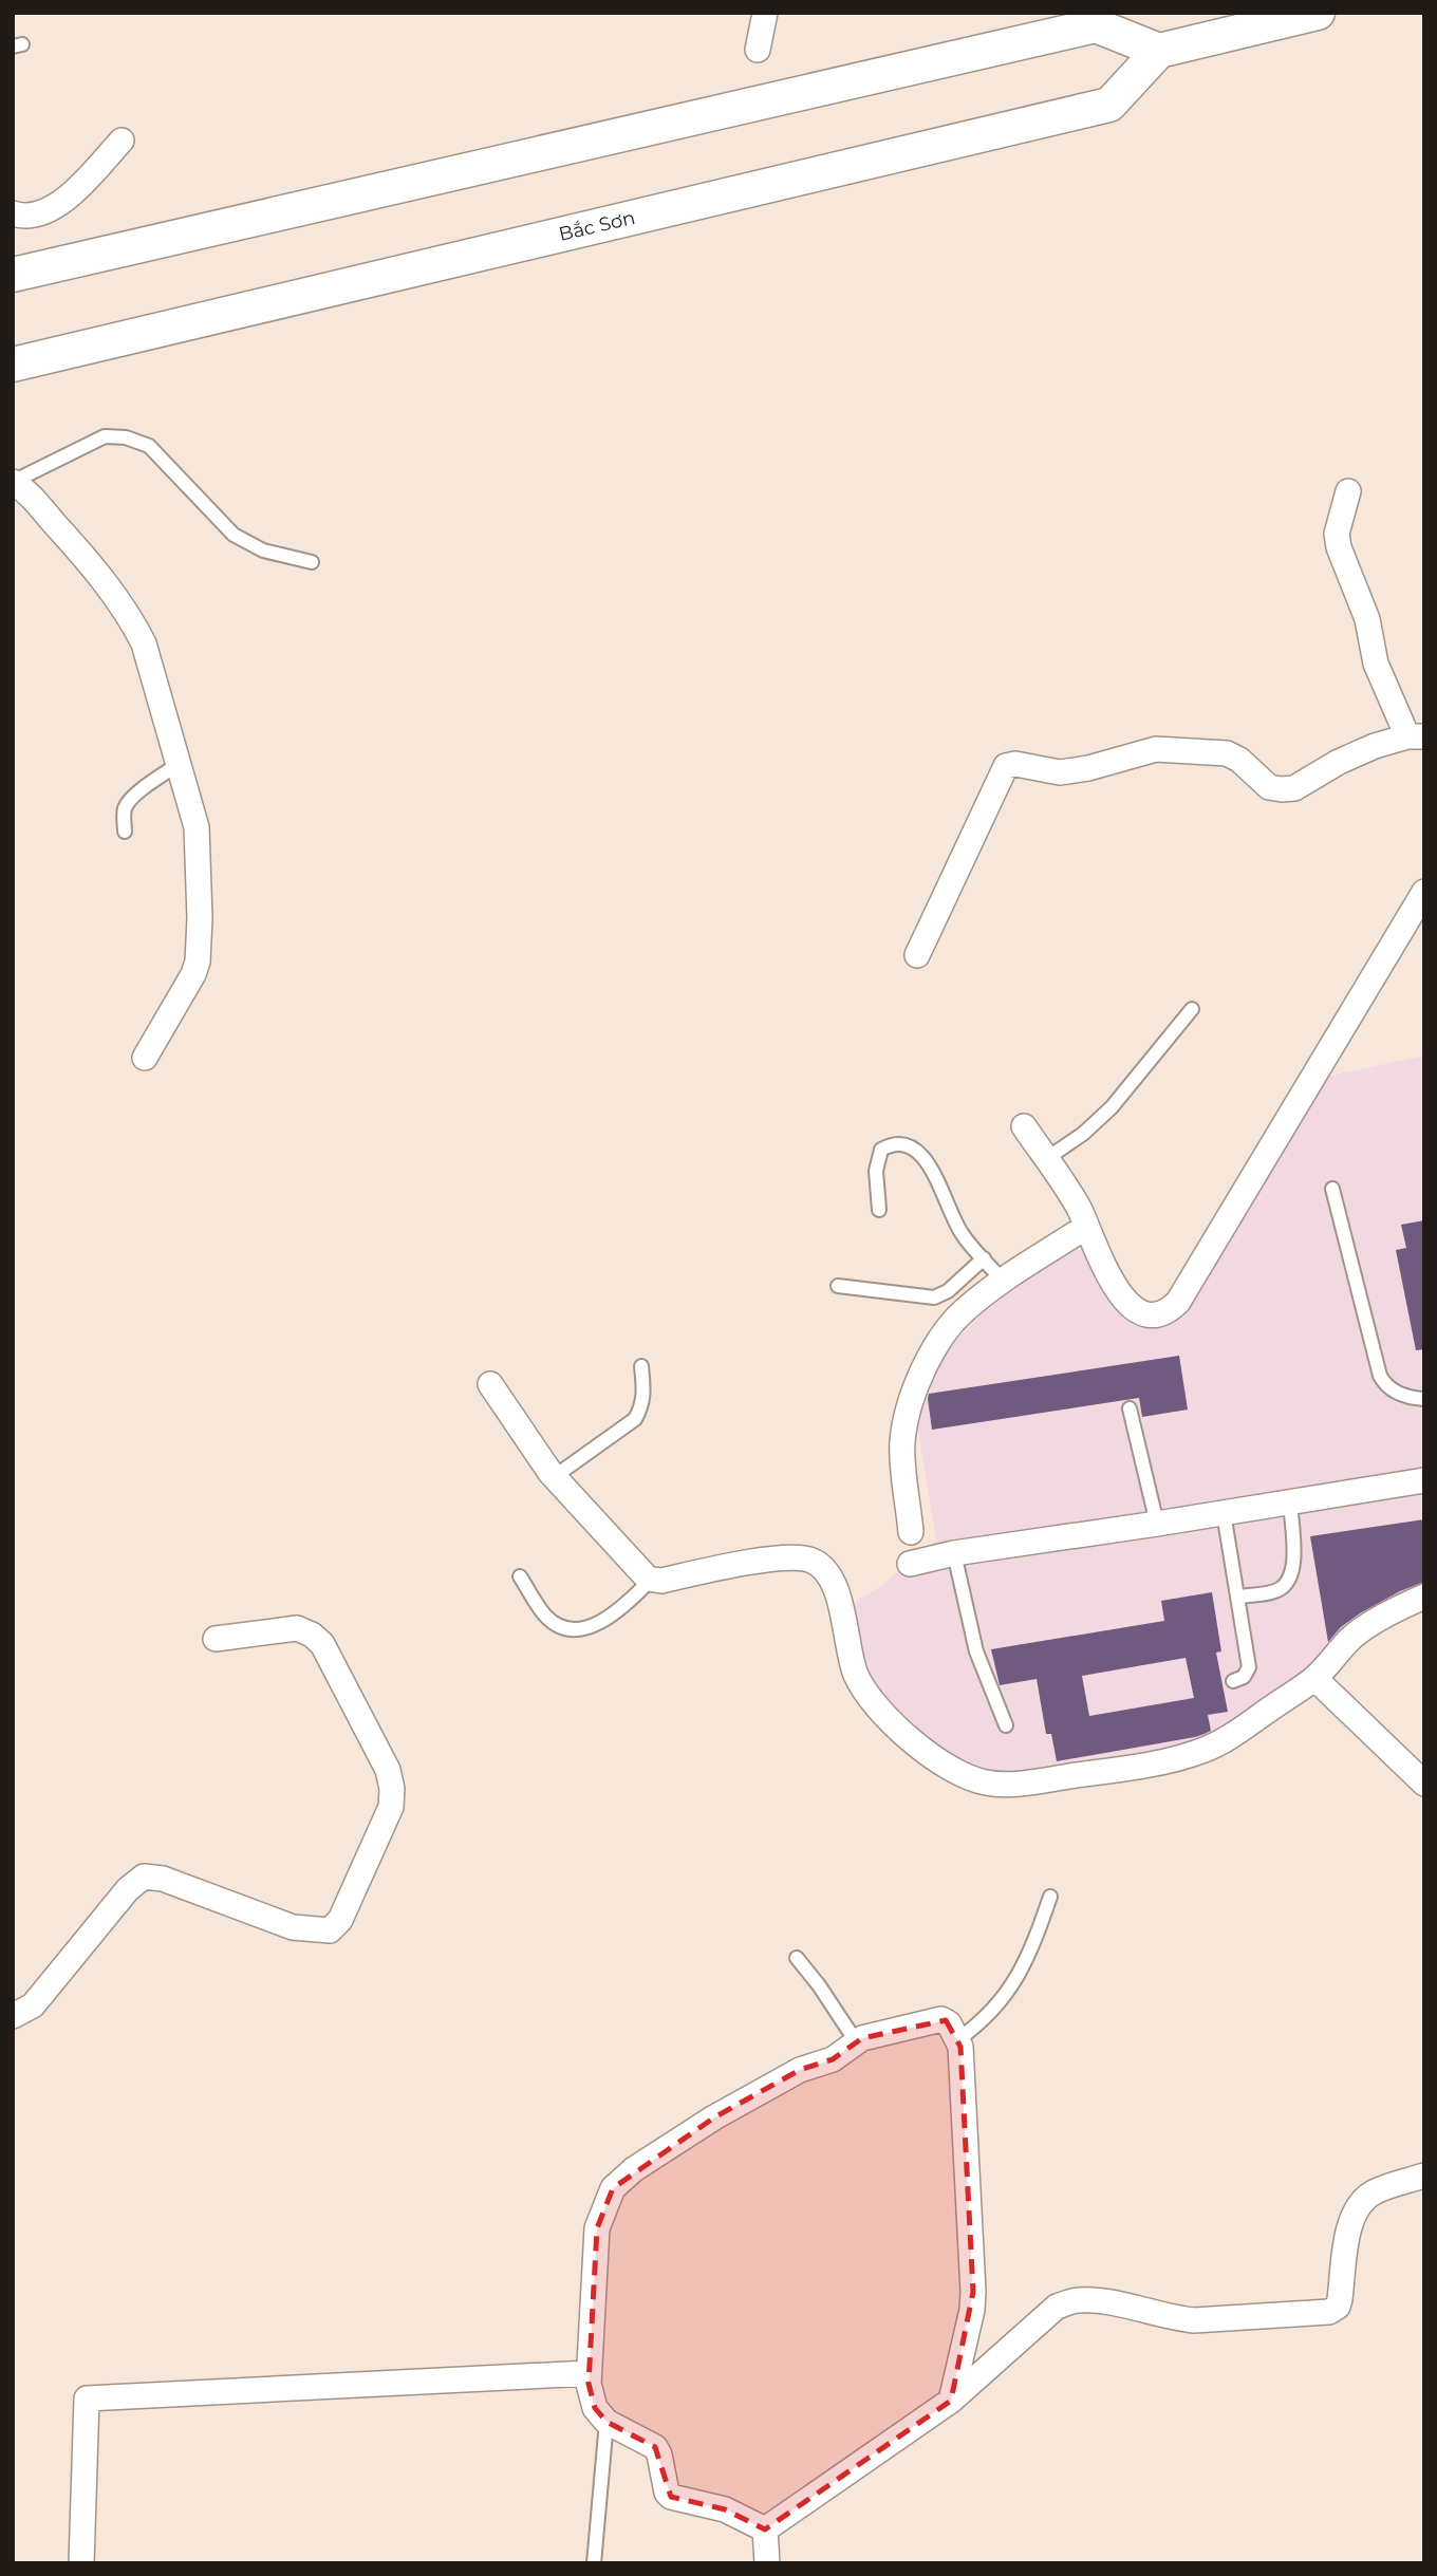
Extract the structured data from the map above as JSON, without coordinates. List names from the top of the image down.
{
  "streets": {
    "main road": ["Bắc Sơn"]
  }
}
